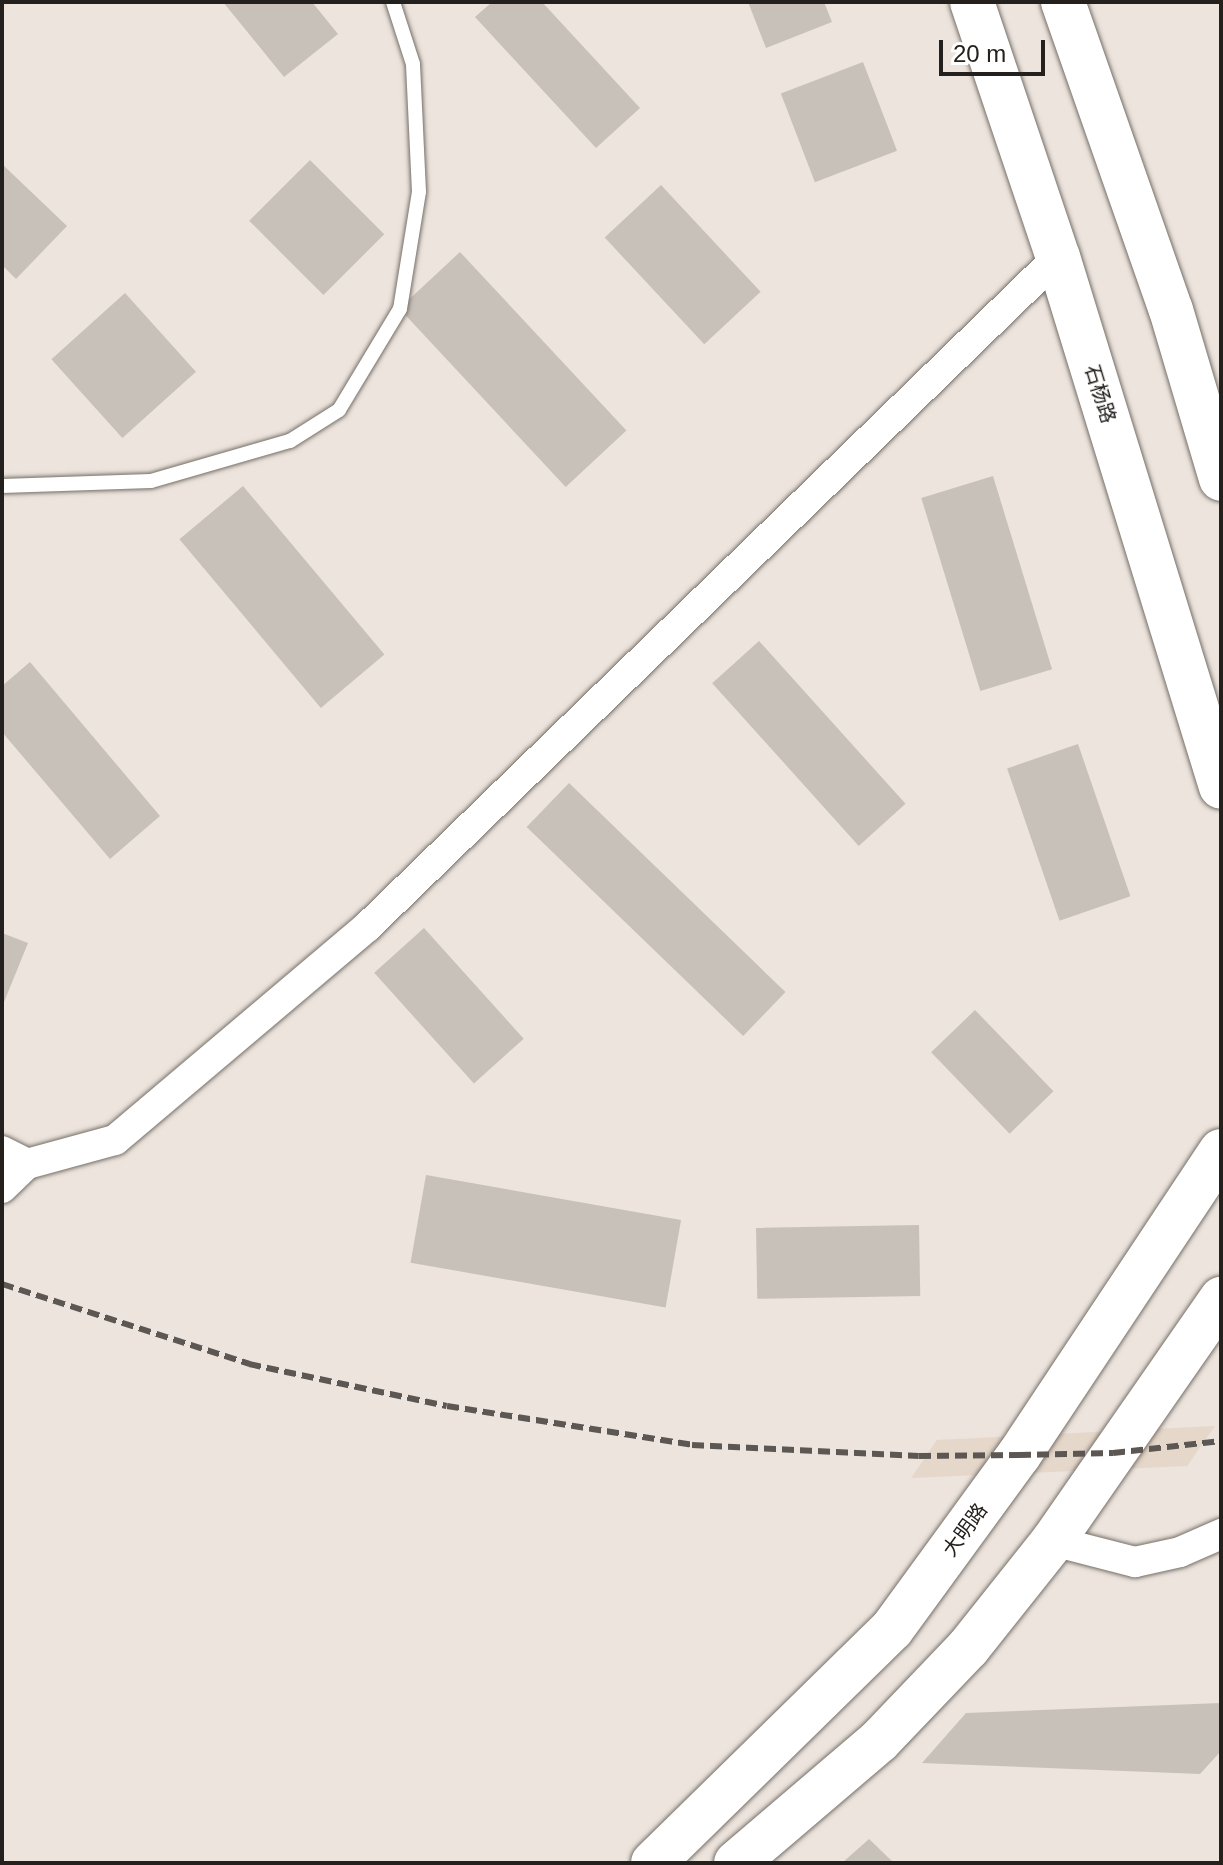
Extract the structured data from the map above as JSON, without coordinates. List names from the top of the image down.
{
  "streets": {
    "main road": ["石杨路", "大明路"]
  },
  "scale_bar": "20 m"
}
